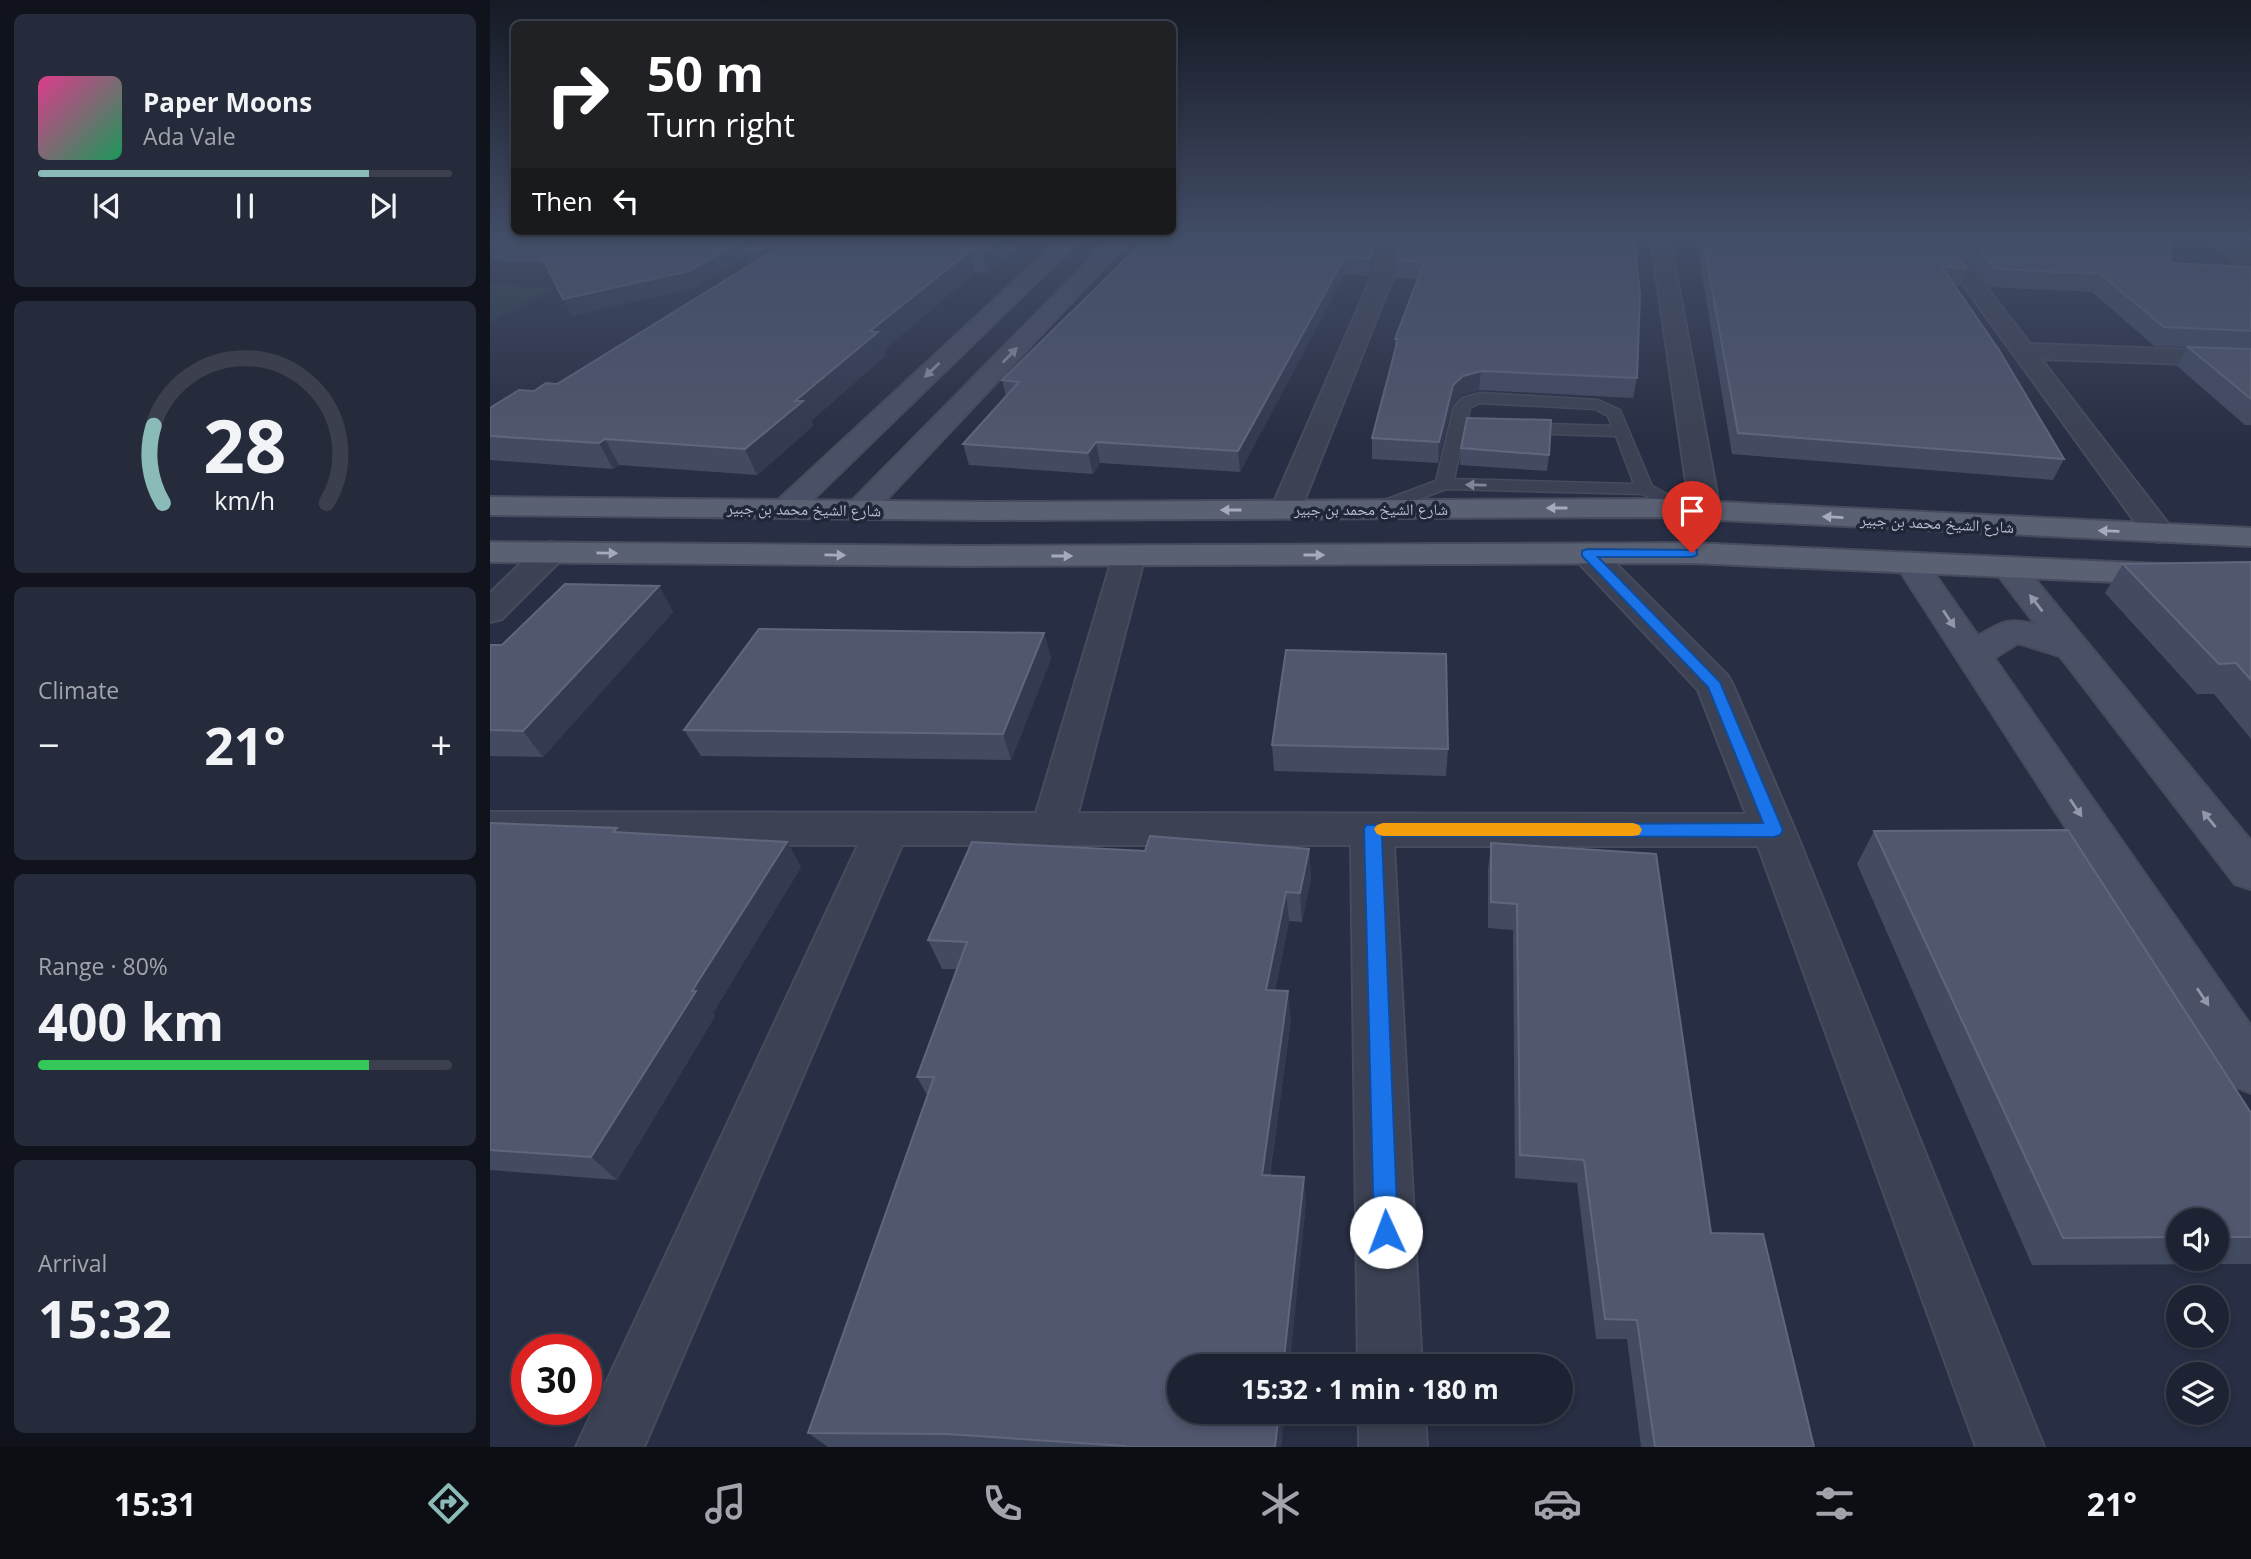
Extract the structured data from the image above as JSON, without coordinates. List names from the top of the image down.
{
  "streets": {
    "main road": ["شارع الشيخ محمد بن جبير"]
  },
  "page": {
    "turn": ["50 m", "Turn right"],
    "song": ["Paper Moons", "Ada Vale"],
    "then": "Then",
    "tile": [
      "Climate",
      ["Range · 80%", "400 km"],
      ["Arrival", "15:32"]
    ],
    "heat": ["−", "21°", "+"],
    "limit": "30",
    "trip": "15:32 · 1 min · 180 m",
    "tabs": ["15:31", "21°"],
    "gauge": ["28", "km/h"]
  }
}
